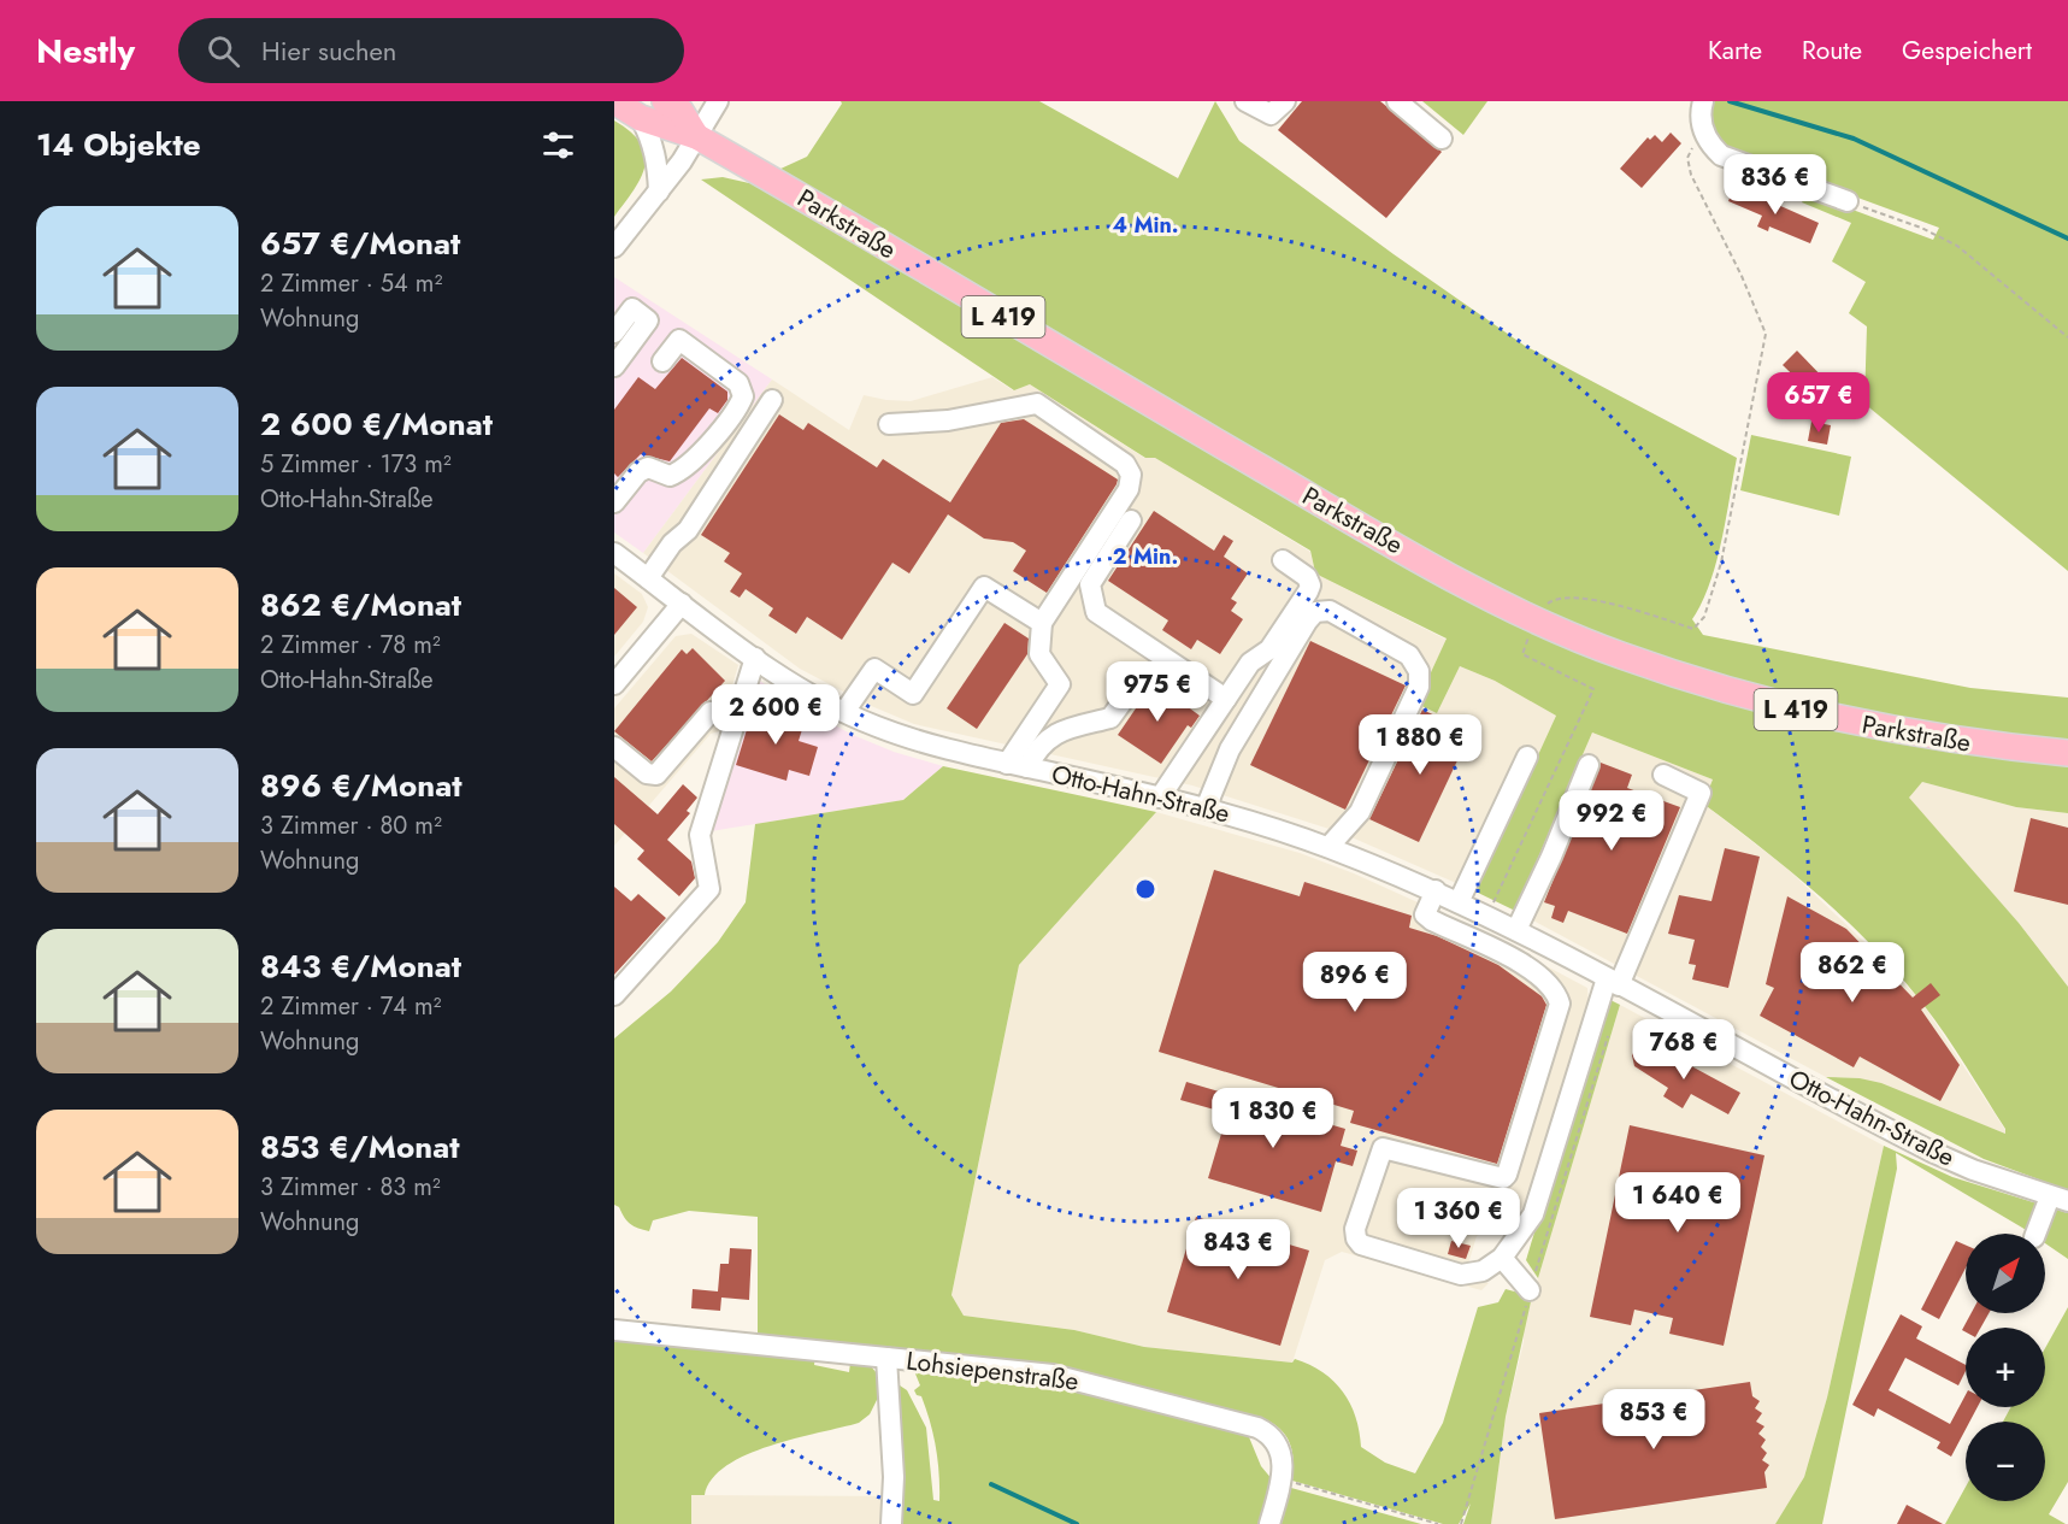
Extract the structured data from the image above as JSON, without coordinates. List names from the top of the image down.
{
  "streets": {
    "main road": ["Parkstraße", "L 419"],
    "street": ["Otto-Hahn-Straße", "Lohsiepenstraße"]
  },
  "north": "top right",
  "page": {
    "header": "Nestly",
    "search": "Hier suchen",
    "nav": ["Karte", "Route", "Gespeichert"],
    "heading": "14 Objekte",
    "price": [
      "836 €",
      "657 €",
      "975 €",
      "2 600 €",
      "1 880 €",
      "992 €",
      "862 €",
      "896 €",
      "768 €",
      "1 830 €",
      "1 640 €",
      "1 360 €",
      "843 €",
      "853 €"
    ],
    "list": [
      {
        "name": "657 €/Monat",
        "note": "2 Zimmer · 54 m² · Wohnung"
      },
      {
        "name": "2 600 €/Monat",
        "note": "5 Zimmer · 173 m² · Otto-Hahn-Straße"
      },
      {
        "name": "862 €/Monat",
        "note": "2 Zimmer · 78 m² · Otto-Hahn-Straße"
      },
      {
        "name": "896 €/Monat",
        "note": "3 Zimmer · 80 m² · Wohnung"
      },
      {
        "name": "843 €/Monat",
        "note": "2 Zimmer · 74 m² · Wohnung"
      },
      {
        "name": "853 €/Monat",
        "note": "3 Zimmer · 83 m² · Wohnung"
      }
    ],
    "map_buttons": ["+", "−"]
  },
  "rings": ["4 Min.", "2 Min."]
}
